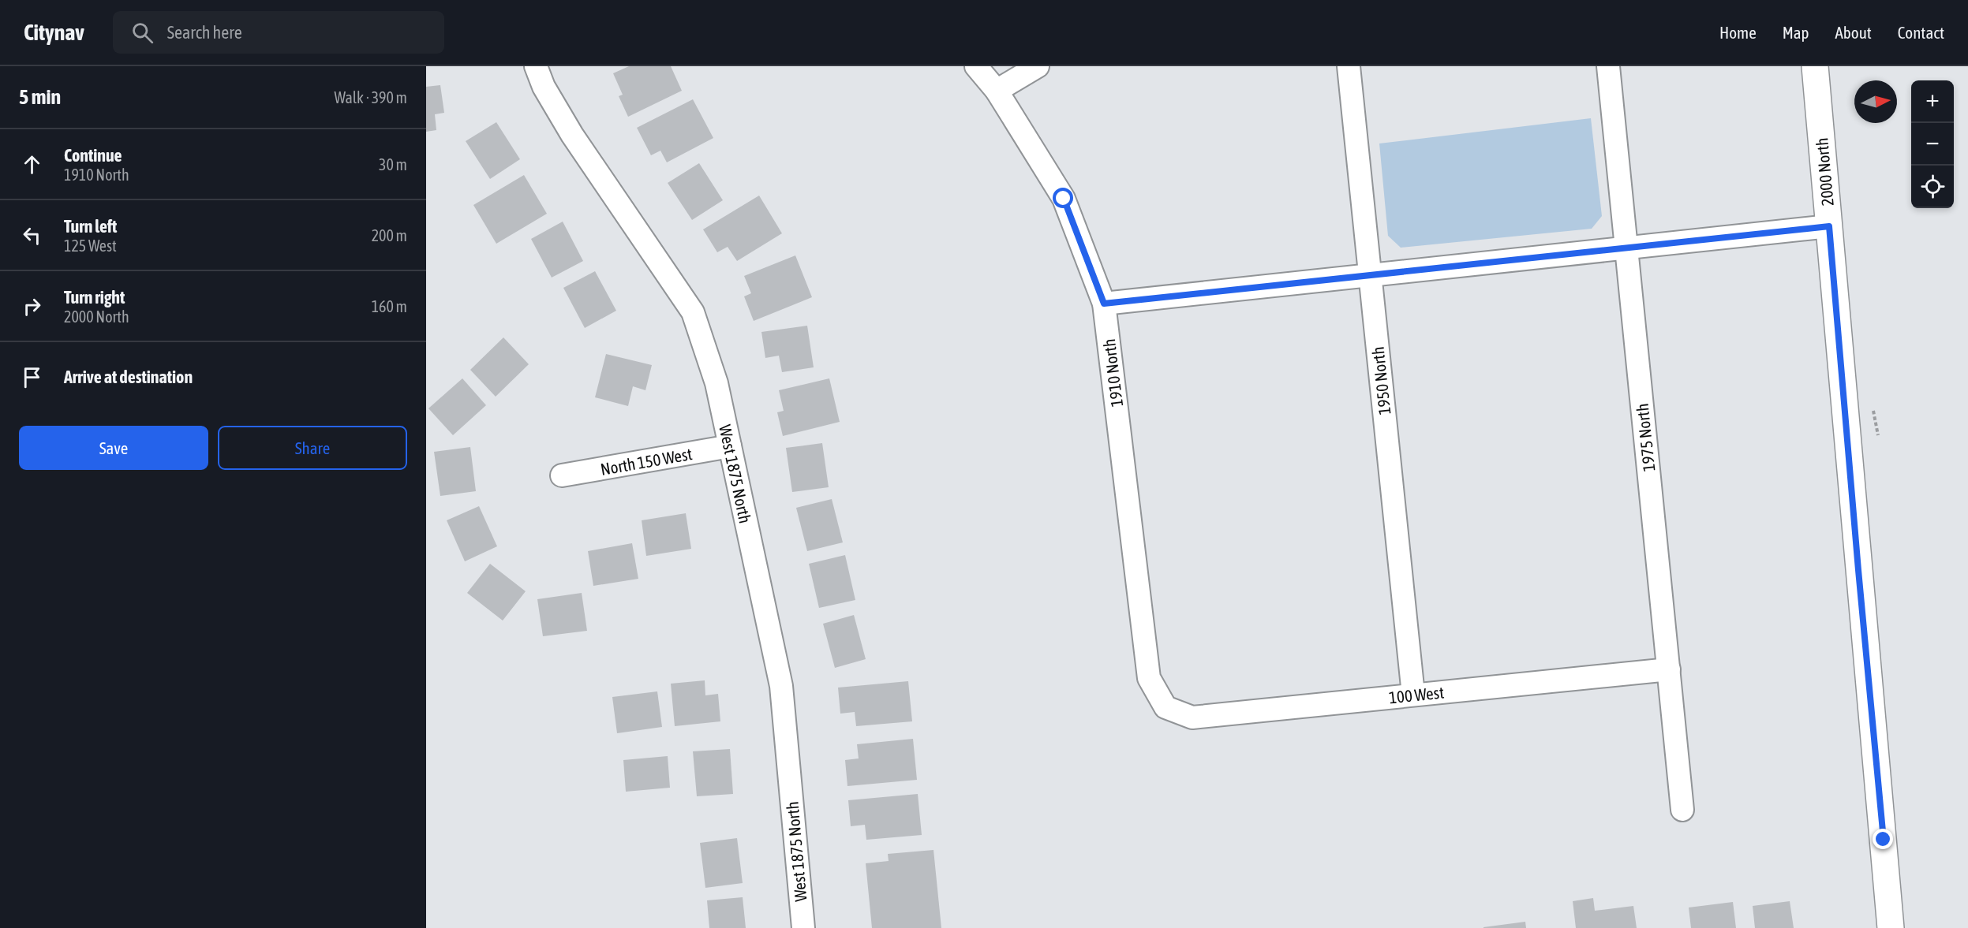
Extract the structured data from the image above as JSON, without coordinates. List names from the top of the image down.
{
  "streets": {
    "street": [
      "2000 North",
      "1910 North",
      "1950 North",
      "1975 North",
      "North 150 West",
      "West 1875 North",
      "100 West"
    ]
  },
  "crossings": [
    ["1910 North", "100 West"],
    ["1950 North", "100 West"],
    ["1975 North", "100 West"],
    ["North 150 West", "West 1875 North"]
  ],
  "north": "right",
  "page": {
    "header": "Citynav",
    "search": "Search here",
    "nav": [
      "Home",
      "Map",
      "About",
      "Contact"
    ],
    "heading": ["5 min", "Walk · 390 m"],
    "map_buttons": ["+", "−"],
    "list": [
      ["Continue", "1910 North", "30 m"],
      ["Turn left", "125 West", "200 m"],
      ["Turn right", "2000 North", "160 m"],
      "Arrive at destination"
    ],
    "buttons": ["Save", "Share"]
  }
}
